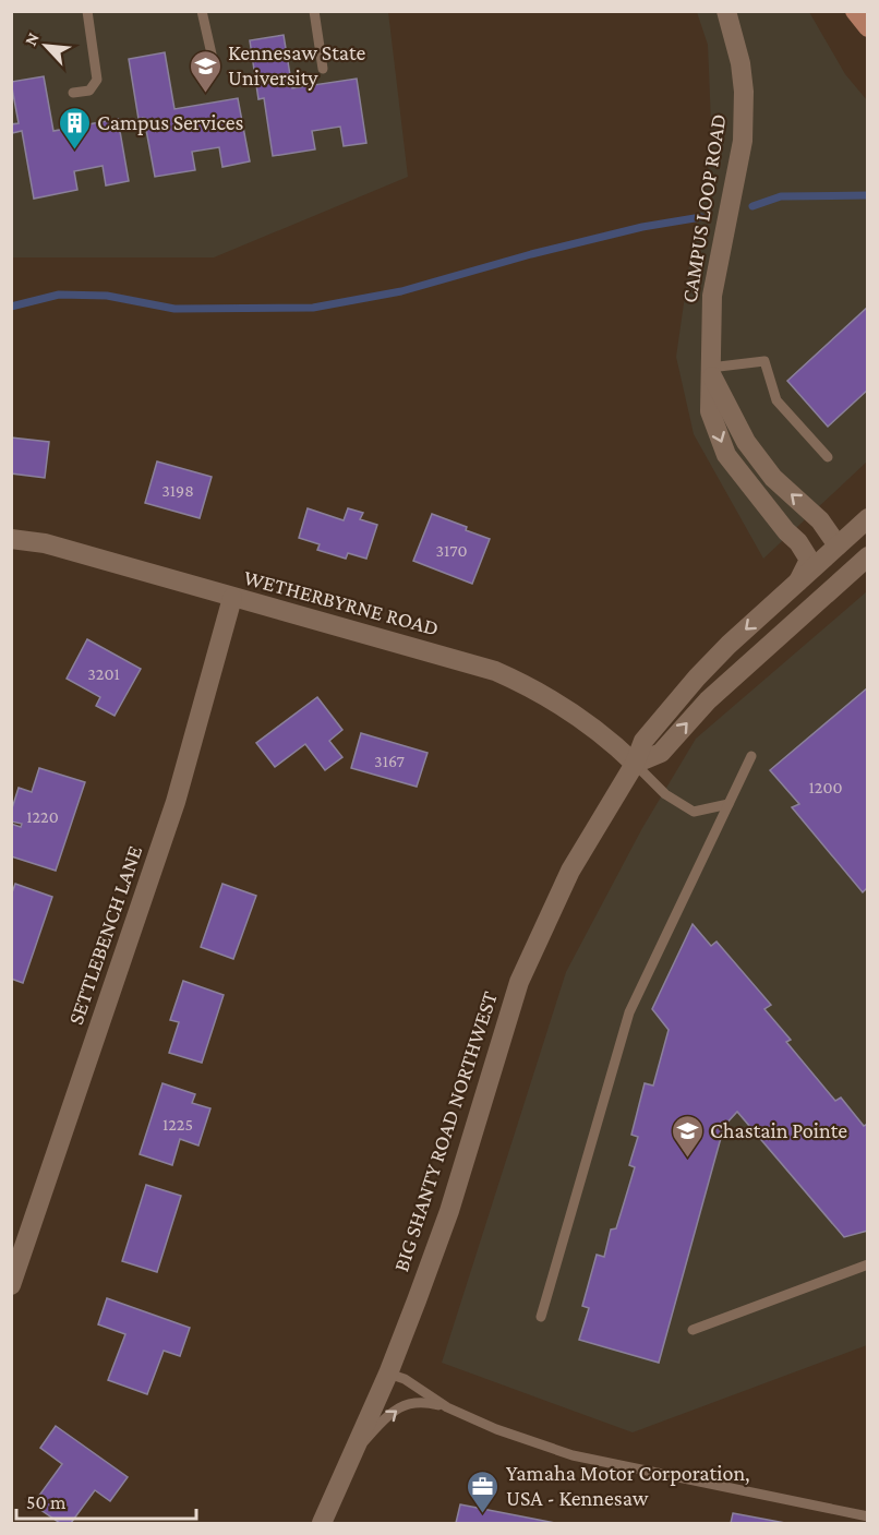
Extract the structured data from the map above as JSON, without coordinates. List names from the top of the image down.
{
  "streets": {
    "street": [
      "CAMPUS LOOP ROAD",
      "WETHERBYRNE ROAD",
      "SETTLEBENCH LANE",
      "BIG SHANTY ROAD NORTHWEST"
    ]
  },
  "crossings": [
    ["CAMPUS LOOP ROAD", "BIG SHANTY ROAD NORTHWEST"],
    ["WETHERBYRNE ROAD", "SETTLEBENCH LANE"],
    ["WETHERBYRNE ROAD", "BIG SHANTY ROAD NORTHWEST"]
  ],
  "places": {
    "school or university": ["Kennesaw State University", "Chastain Pointe"],
    "building": ["Campus Services"],
    "office": ["Yamaha Motor Corporation, USA - Kennesaw"]
  },
  "house_numbers": [
    "3198",
    "3170",
    "3201",
    "3167",
    "1200",
    "1220",
    "1225"
  ],
  "scale_bar": "50 m",
  "north": "top left"
}
